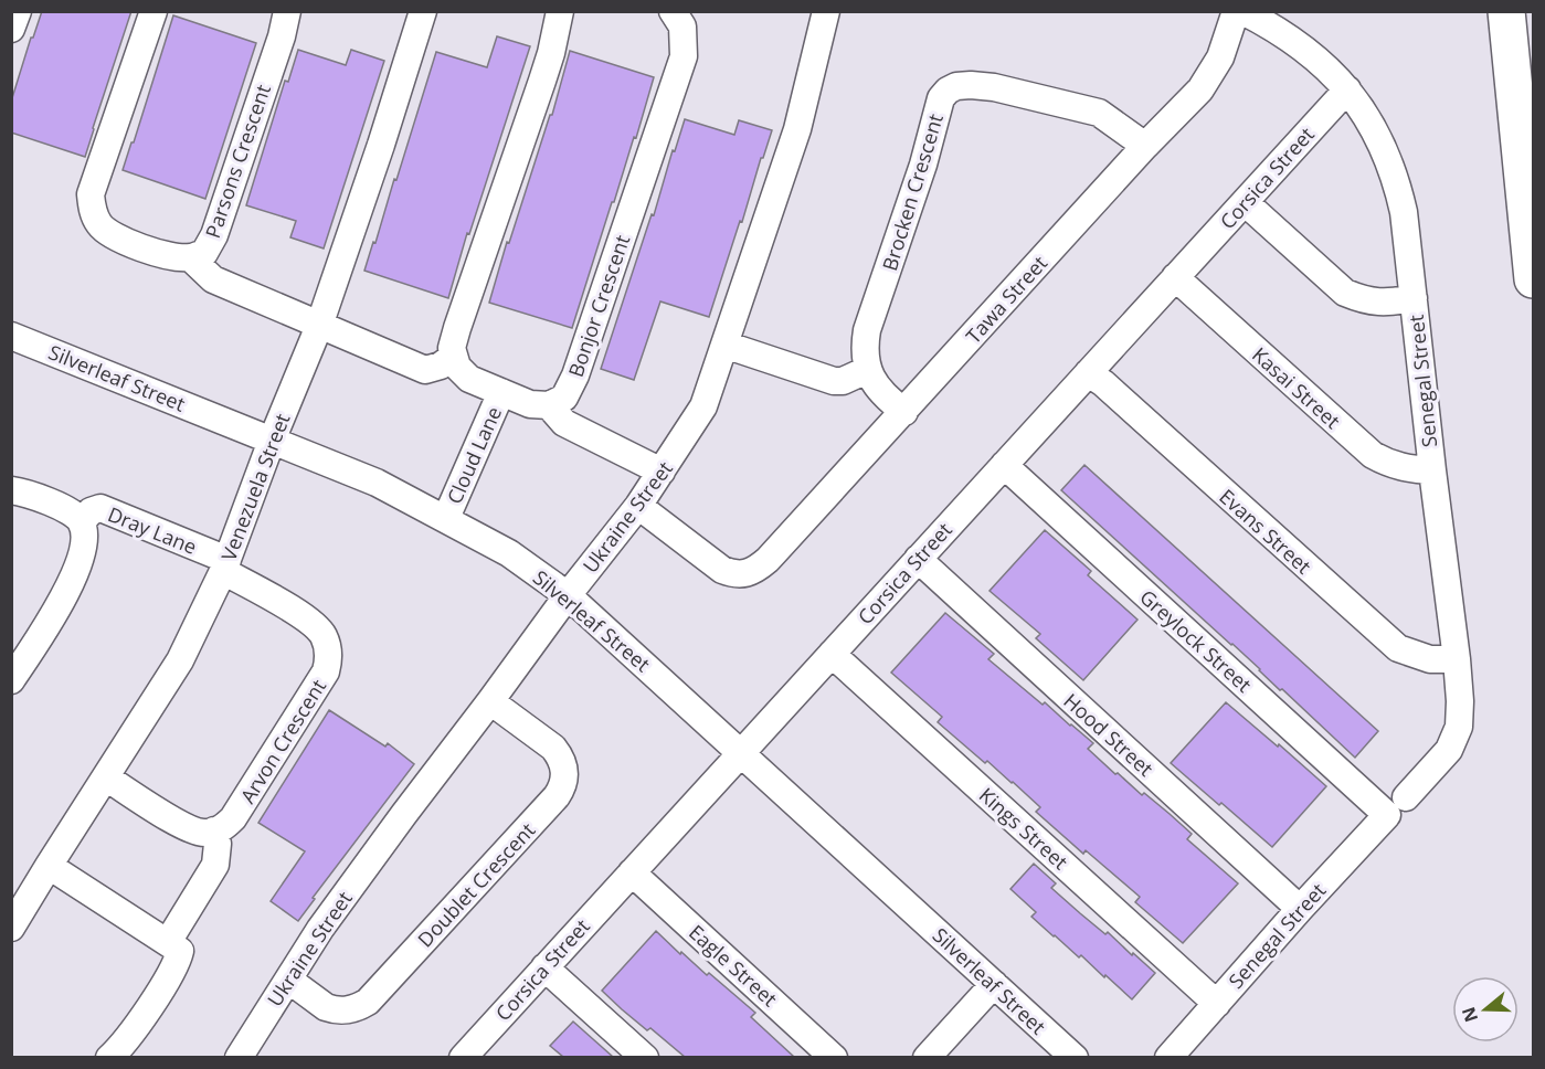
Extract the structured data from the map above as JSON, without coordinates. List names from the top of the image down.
{
  "streets": {
    "street": [
      "Parsons Crescent",
      "Corsica Street",
      "Brocken Crescent",
      "Tawa Street",
      "Bonjor Crescent",
      "Silverleaf Street",
      "Senegal Street",
      "Kasai Street",
      "Cloud Lane",
      "Venezuela Street",
      "Ukraine Street",
      "Dray Lane",
      "Evans Street",
      "Greylock Street",
      "Hood Street",
      "Arvon Crescent",
      "Kings Street",
      "Doublet Crescent",
      "Eagle Street"
    ]
  },
  "crossings": [
    ["Corsica Street", "Silverleaf Street"],
    ["Corsica Street", "Senegal Street"],
    ["Corsica Street", "Kasai Street"],
    ["Corsica Street", "Evans Street"],
    ["Corsica Street", "Greylock Street"],
    ["Corsica Street", "Hood Street"],
    ["Corsica Street", "Kings Street"],
    ["Corsica Street", "Eagle Street"],
    ["Brocken Crescent", "Tawa Street"],
    ["Tawa Street", "Ukraine Street"],
    ["Silverleaf Street", "Cloud Lane"],
    ["Silverleaf Street", "Venezuela Street"],
    ["Silverleaf Street", "Ukraine Street"],
    ["Senegal Street", "Kasai Street"],
    ["Senegal Street", "Evans Street"],
    ["Senegal Street", "Greylock Street"],
    ["Senegal Street", "Hood Street"],
    ["Senegal Street", "Kings Street"],
    ["Venezuela Street", "Dray Lane"],
    ["Venezuela Street", "Arvon Crescent"],
    ["Ukraine Street", "Doublet Crescent"],
    ["Dray Lane", "Arvon Crescent"]
  ],
  "north": "left"
}
